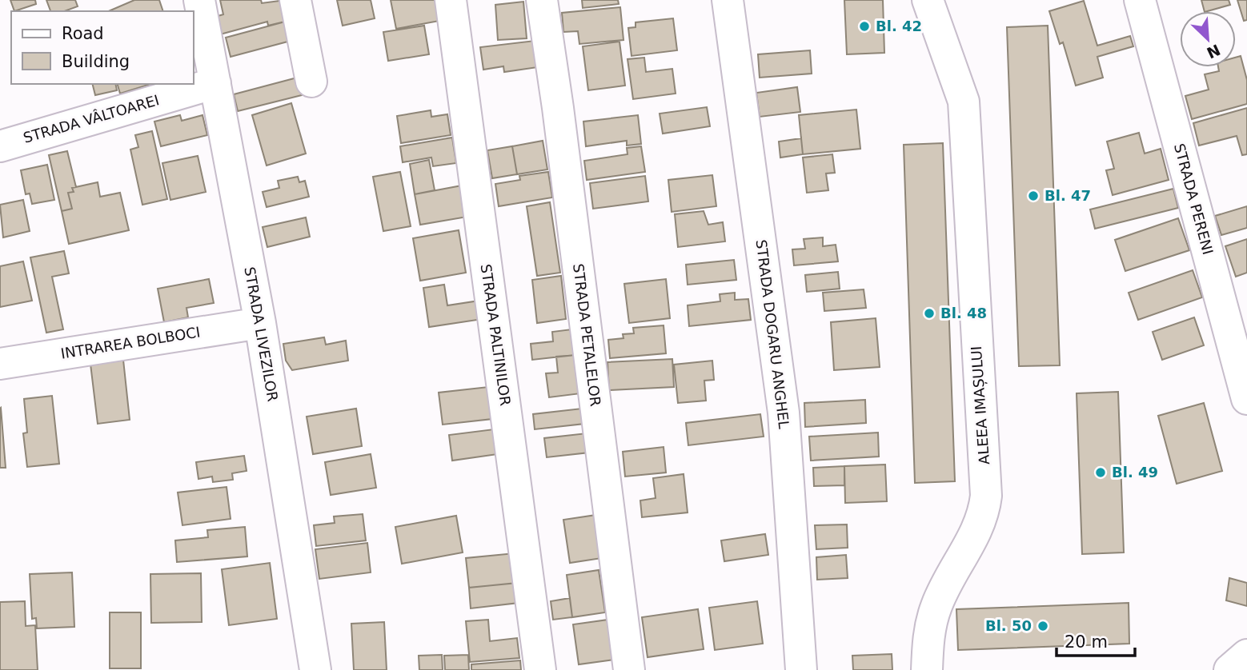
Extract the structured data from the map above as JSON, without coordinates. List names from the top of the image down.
{
  "streets": {
    "street": [
      "STRADA VÂLTOAREI",
      "STRADA PERENI",
      "STRADA LIVEZILOR",
      "STRADA DOGARU ANGHEL",
      "STRADA PALTINILOR",
      "STRADA PETALELOR",
      "INTRAREA BOLBOCI",
      "ALEEA IMAȘULUI"
    ]
  },
  "crossings": [
    ["STRADA VÂLTOAREI", "STRADA LIVEZILOR"],
    ["STRADA LIVEZILOR", "INTRAREA BOLBOCI"]
  ],
  "places": [
    "Bl. 42",
    "Bl. 47",
    "Bl. 48",
    "Bl. 49",
    "Bl. 50"
  ],
  "legend": ["Road", "Building"],
  "scale_bar": "20 m",
  "north": "bottom right"
}
